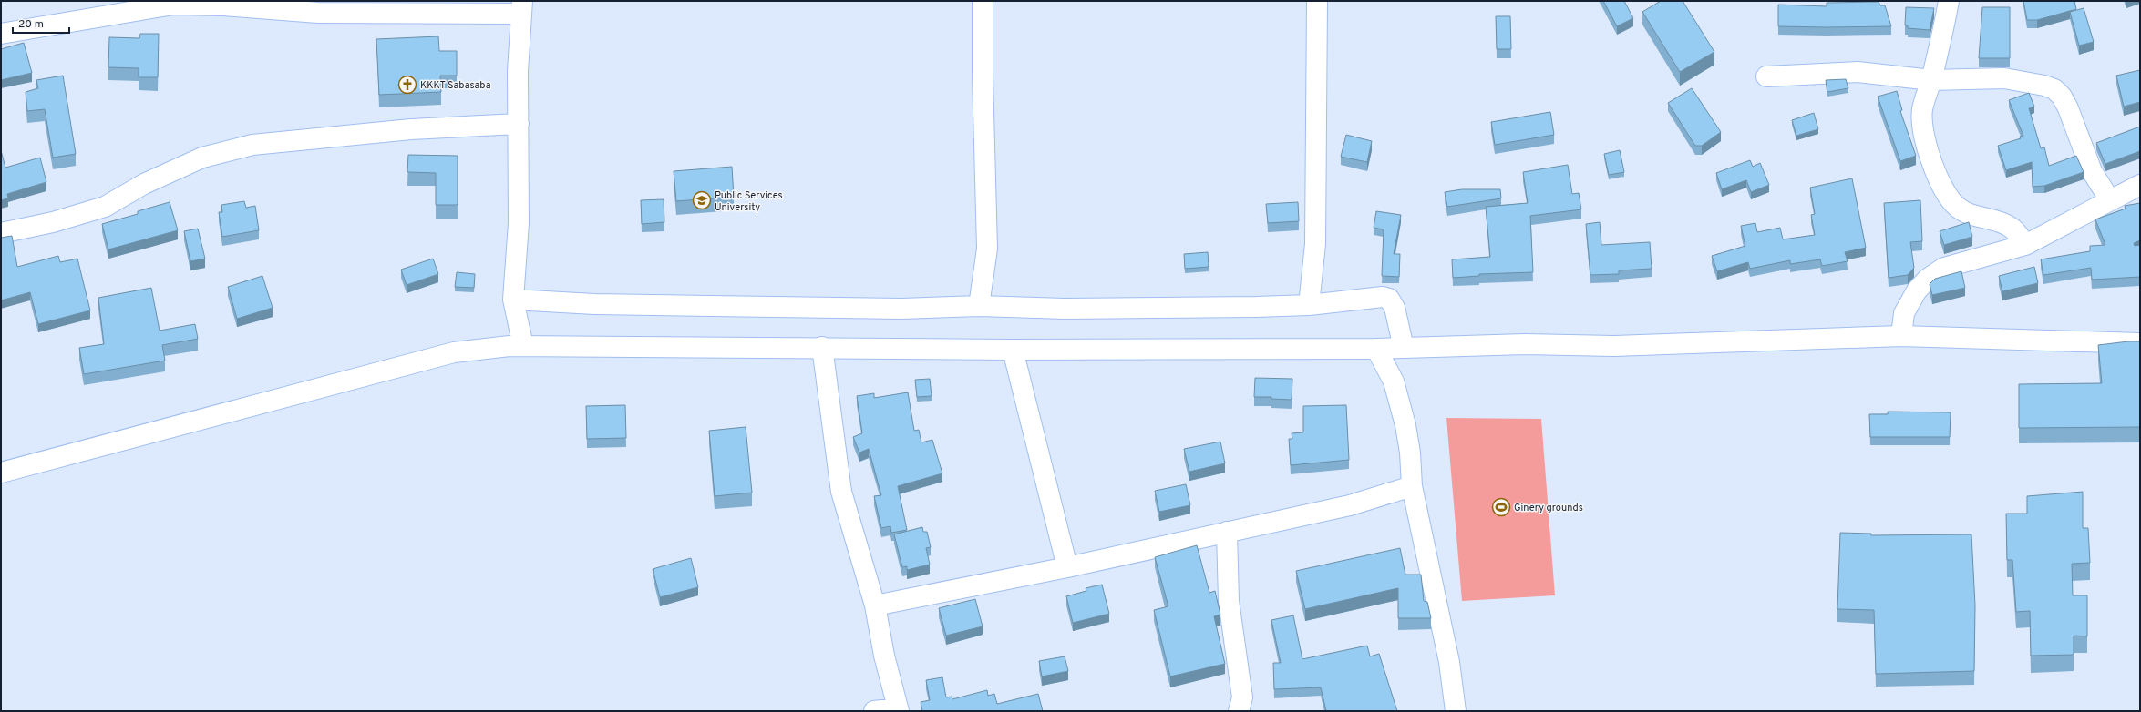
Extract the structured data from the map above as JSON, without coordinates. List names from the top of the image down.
{
  "places": {
    "church": ["KKKT Sabasaba"],
    "school or university": ["Public Services University"],
    "sports": ["Ginery grounds"]
  },
  "scale_bar": "20 m"
}
